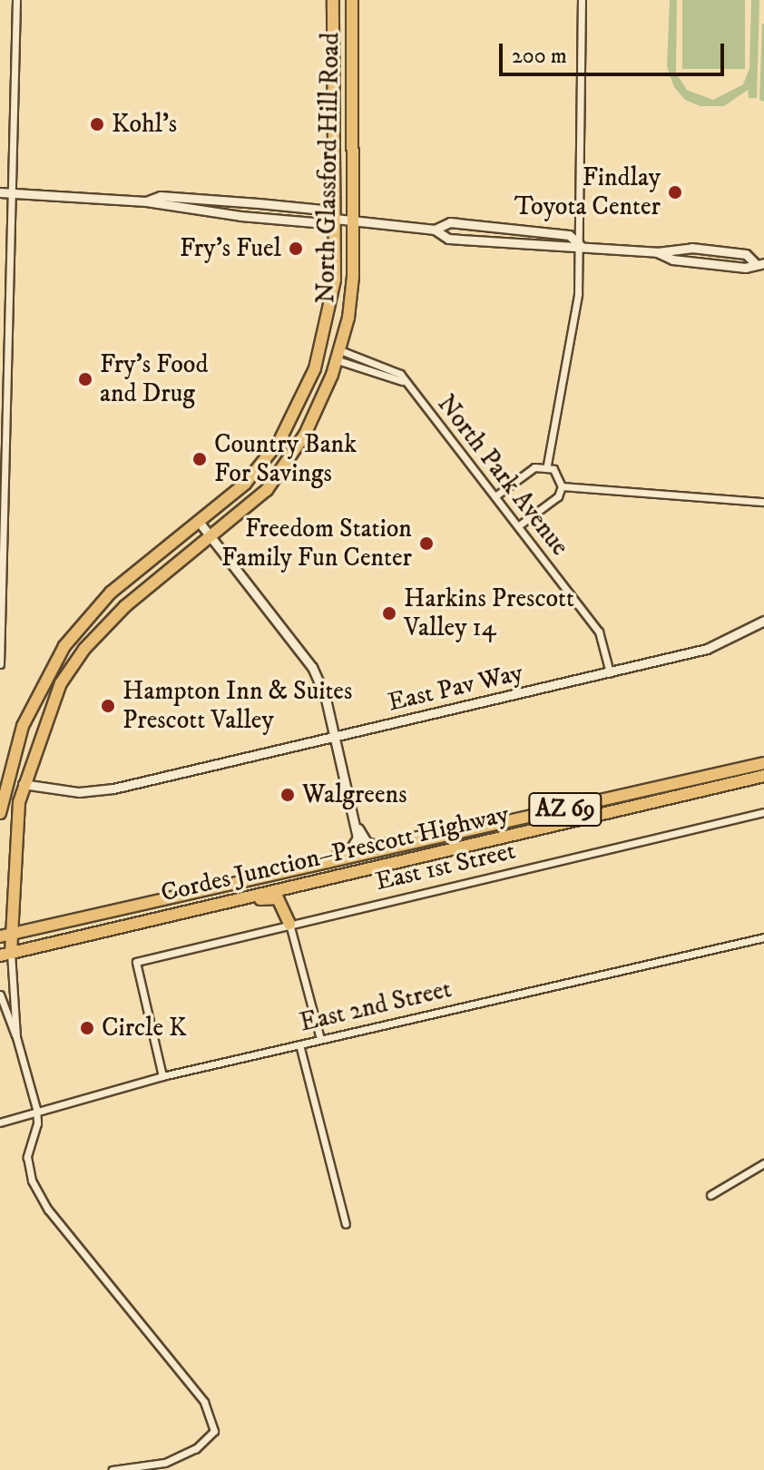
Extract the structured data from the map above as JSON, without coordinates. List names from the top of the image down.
{
  "streets": {
    "main road": ["North Glassford Hill Road", "AZ 69", "Cordes Junction–Prescott Highway"],
    "street": [
      "North Park Avenue",
      "East Pav Way",
      "East 1st Street",
      "East 2nd Street"
    ]
  },
  "crossings": [
    ["North Glassford Hill Road", "North Park Avenue"],
    ["North Glassford Hill Road", "East Pav Way"],
    ["North Park Avenue", "East Pav Way"],
    ["East 1st Street", "East 2nd Street"]
  ],
  "places": [
    "Kohl's",
    "Findlay Toyota Center",
    "Fry's Fuel",
    "Fry's Food and Drug",
    "Country Bank For Savings",
    "Freedom Station Family Fun Center",
    "Harkins Prescott Valley 14",
    "Hampton Inn & Suites Prescott Valley",
    "Walgreens",
    "Circle K"
  ],
  "scale_bar": "200 m"
}
